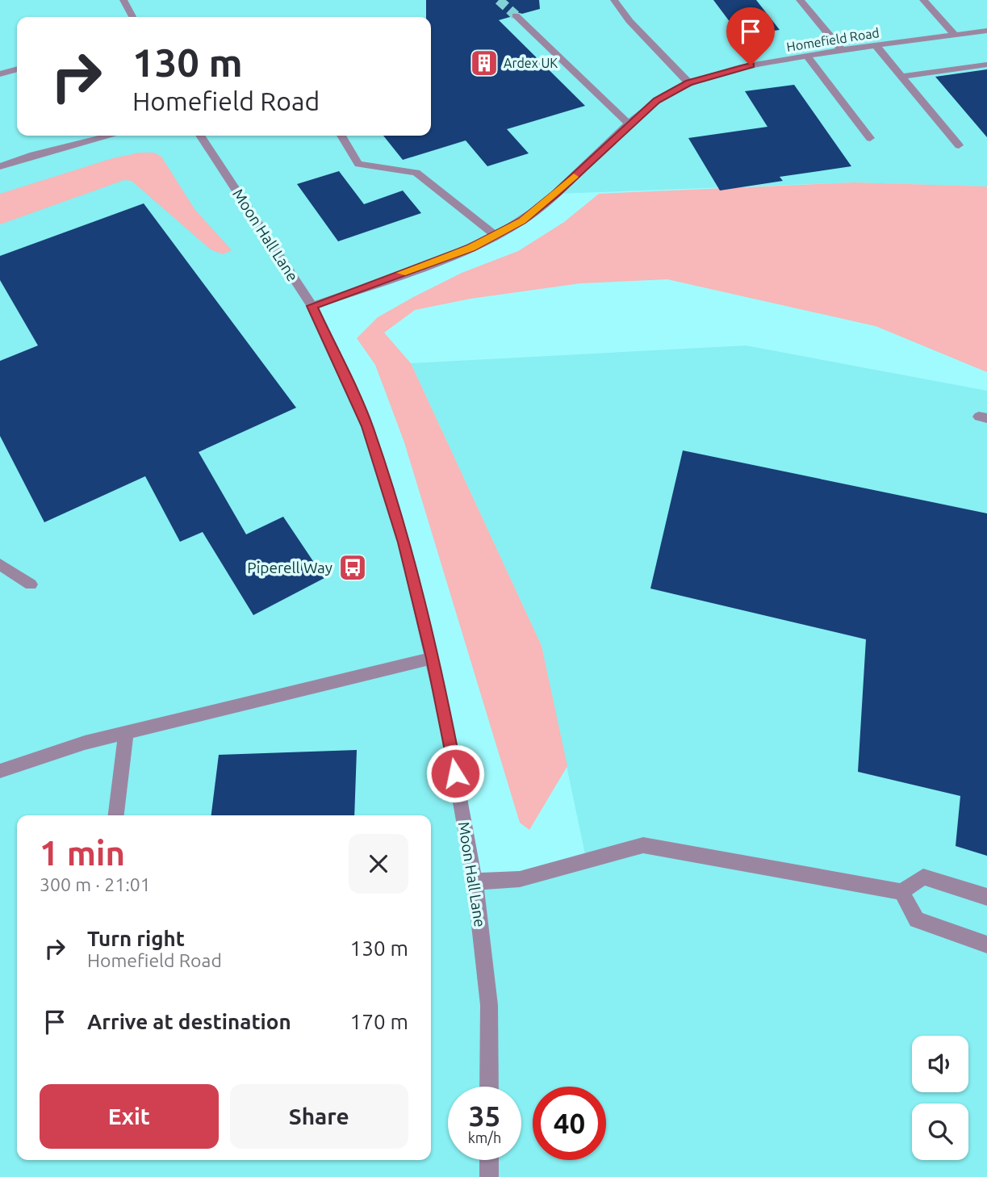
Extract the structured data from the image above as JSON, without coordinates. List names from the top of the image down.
{
  "streets": {
    "street": ["Homefield Road", "Moon Hall Lane"]
  },
  "crossings": [
    ["Homefield Road", "Moon Hall Lane"]
  ],
  "places": {
    "building": ["Ardex UK"],
    "bus stop": ["Piperell Way"]
  },
  "page": {
    "turn": ["130 m", "Homefield Road"],
    "heading": ["1 min", "300 m · 21:01"],
    "list": [
      {
        "name": "Turn right",
        "note": "Homefield Road",
        "value": "130 m"
      },
      {
        "name": "Arrive at destination",
        "value": "170 m"
      }
    ],
    "buttons": ["Exit", "Share"],
    "speed": "35 km/h",
    "limit": "40"
  }
}
